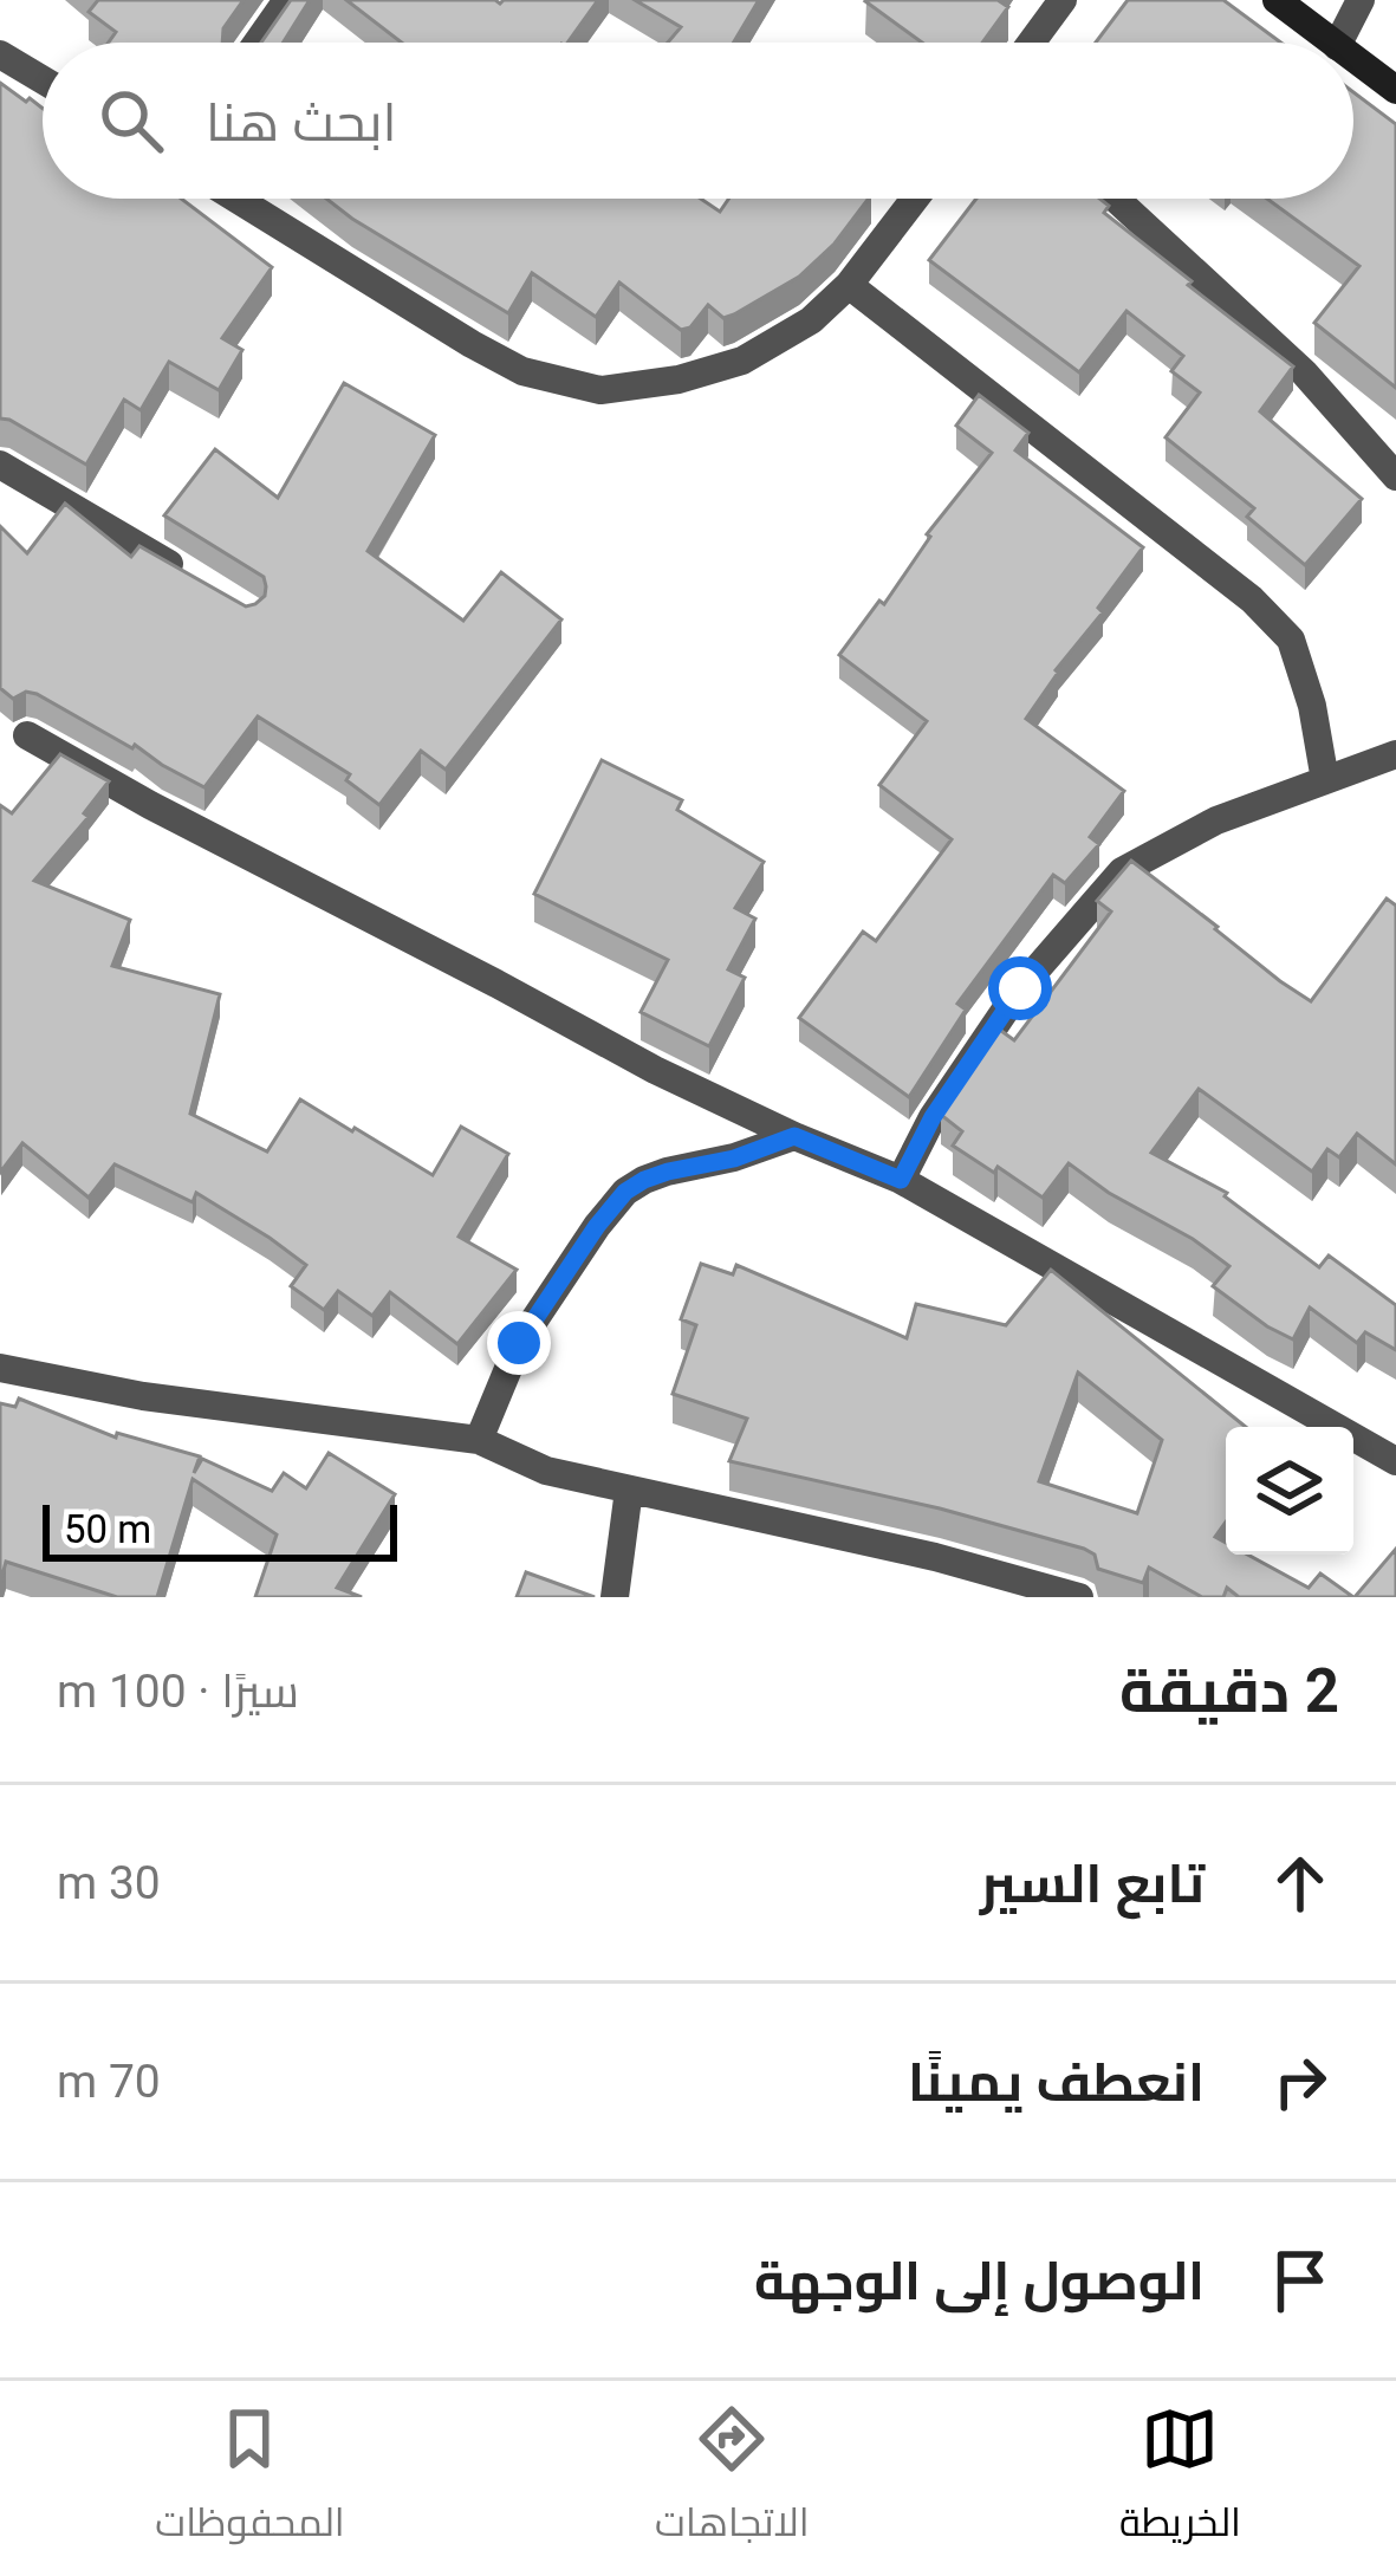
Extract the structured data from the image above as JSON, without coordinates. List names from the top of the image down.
{
  "scale_bar": "50 m",
  "page": {
    "search": "ابحث هنا",
    "scale": "50 m",
    "heading": ["2 دقيقة", "سيرًا · 100 m"],
    "list": [
      ["تابع السير", "30 m"],
      ["انعطف يمينًا", "70 m"],
      "الوصول إلى الوجهة"
    ],
    "nav": ["الخريطة", "الاتجاهات", "المحفوظات"]
  }
}
